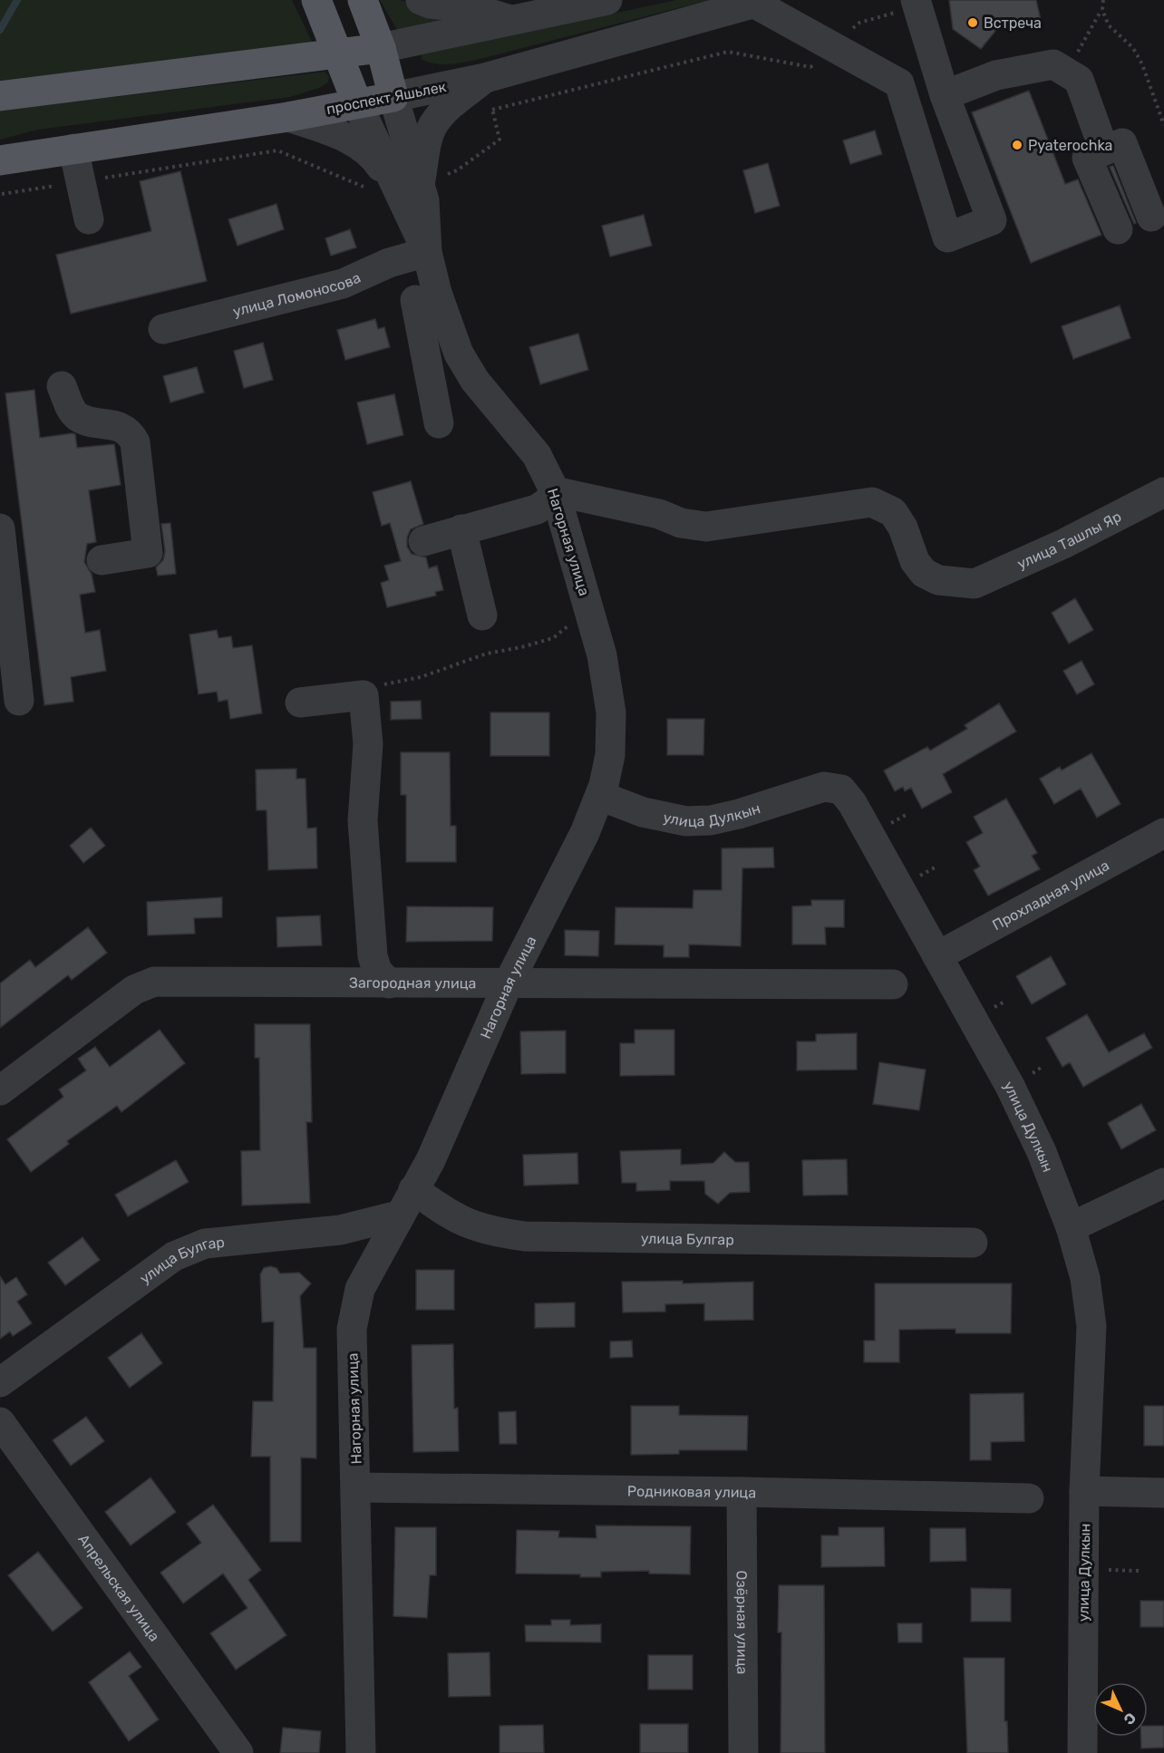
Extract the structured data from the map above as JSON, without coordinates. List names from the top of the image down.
{
  "streets": {
    "main road": ["проспект Яшьлек"],
    "street": [
      "улица Ломоносова",
      "улица Ташлы Яр",
      "Нагорная улица",
      "улица Дулкын",
      "Прохладная улица",
      "Загородная улица",
      "улица Булгар",
      "Родниковая улица",
      "Апрельская улица",
      "Озёрная улица"
    ]
  },
  "crossings": [
    ["улица Ломоносова", "Нагорная улица"],
    ["улица Ташлы Яр", "Нагорная улица"],
    ["Нагорная улица", "улица Дулкын"],
    ["Нагорная улица", "Загородная улица"],
    ["Нагорная улица", "улица Булгар"],
    ["Нагорная улица", "Родниковая улица"],
    ["улица Дулкын", "Прохладная улица"],
    ["Родниковая улица", "Озёрная улица"]
  ],
  "places": ["Встреча", "Pyaterochka"],
  "north": "bottom right"
}
